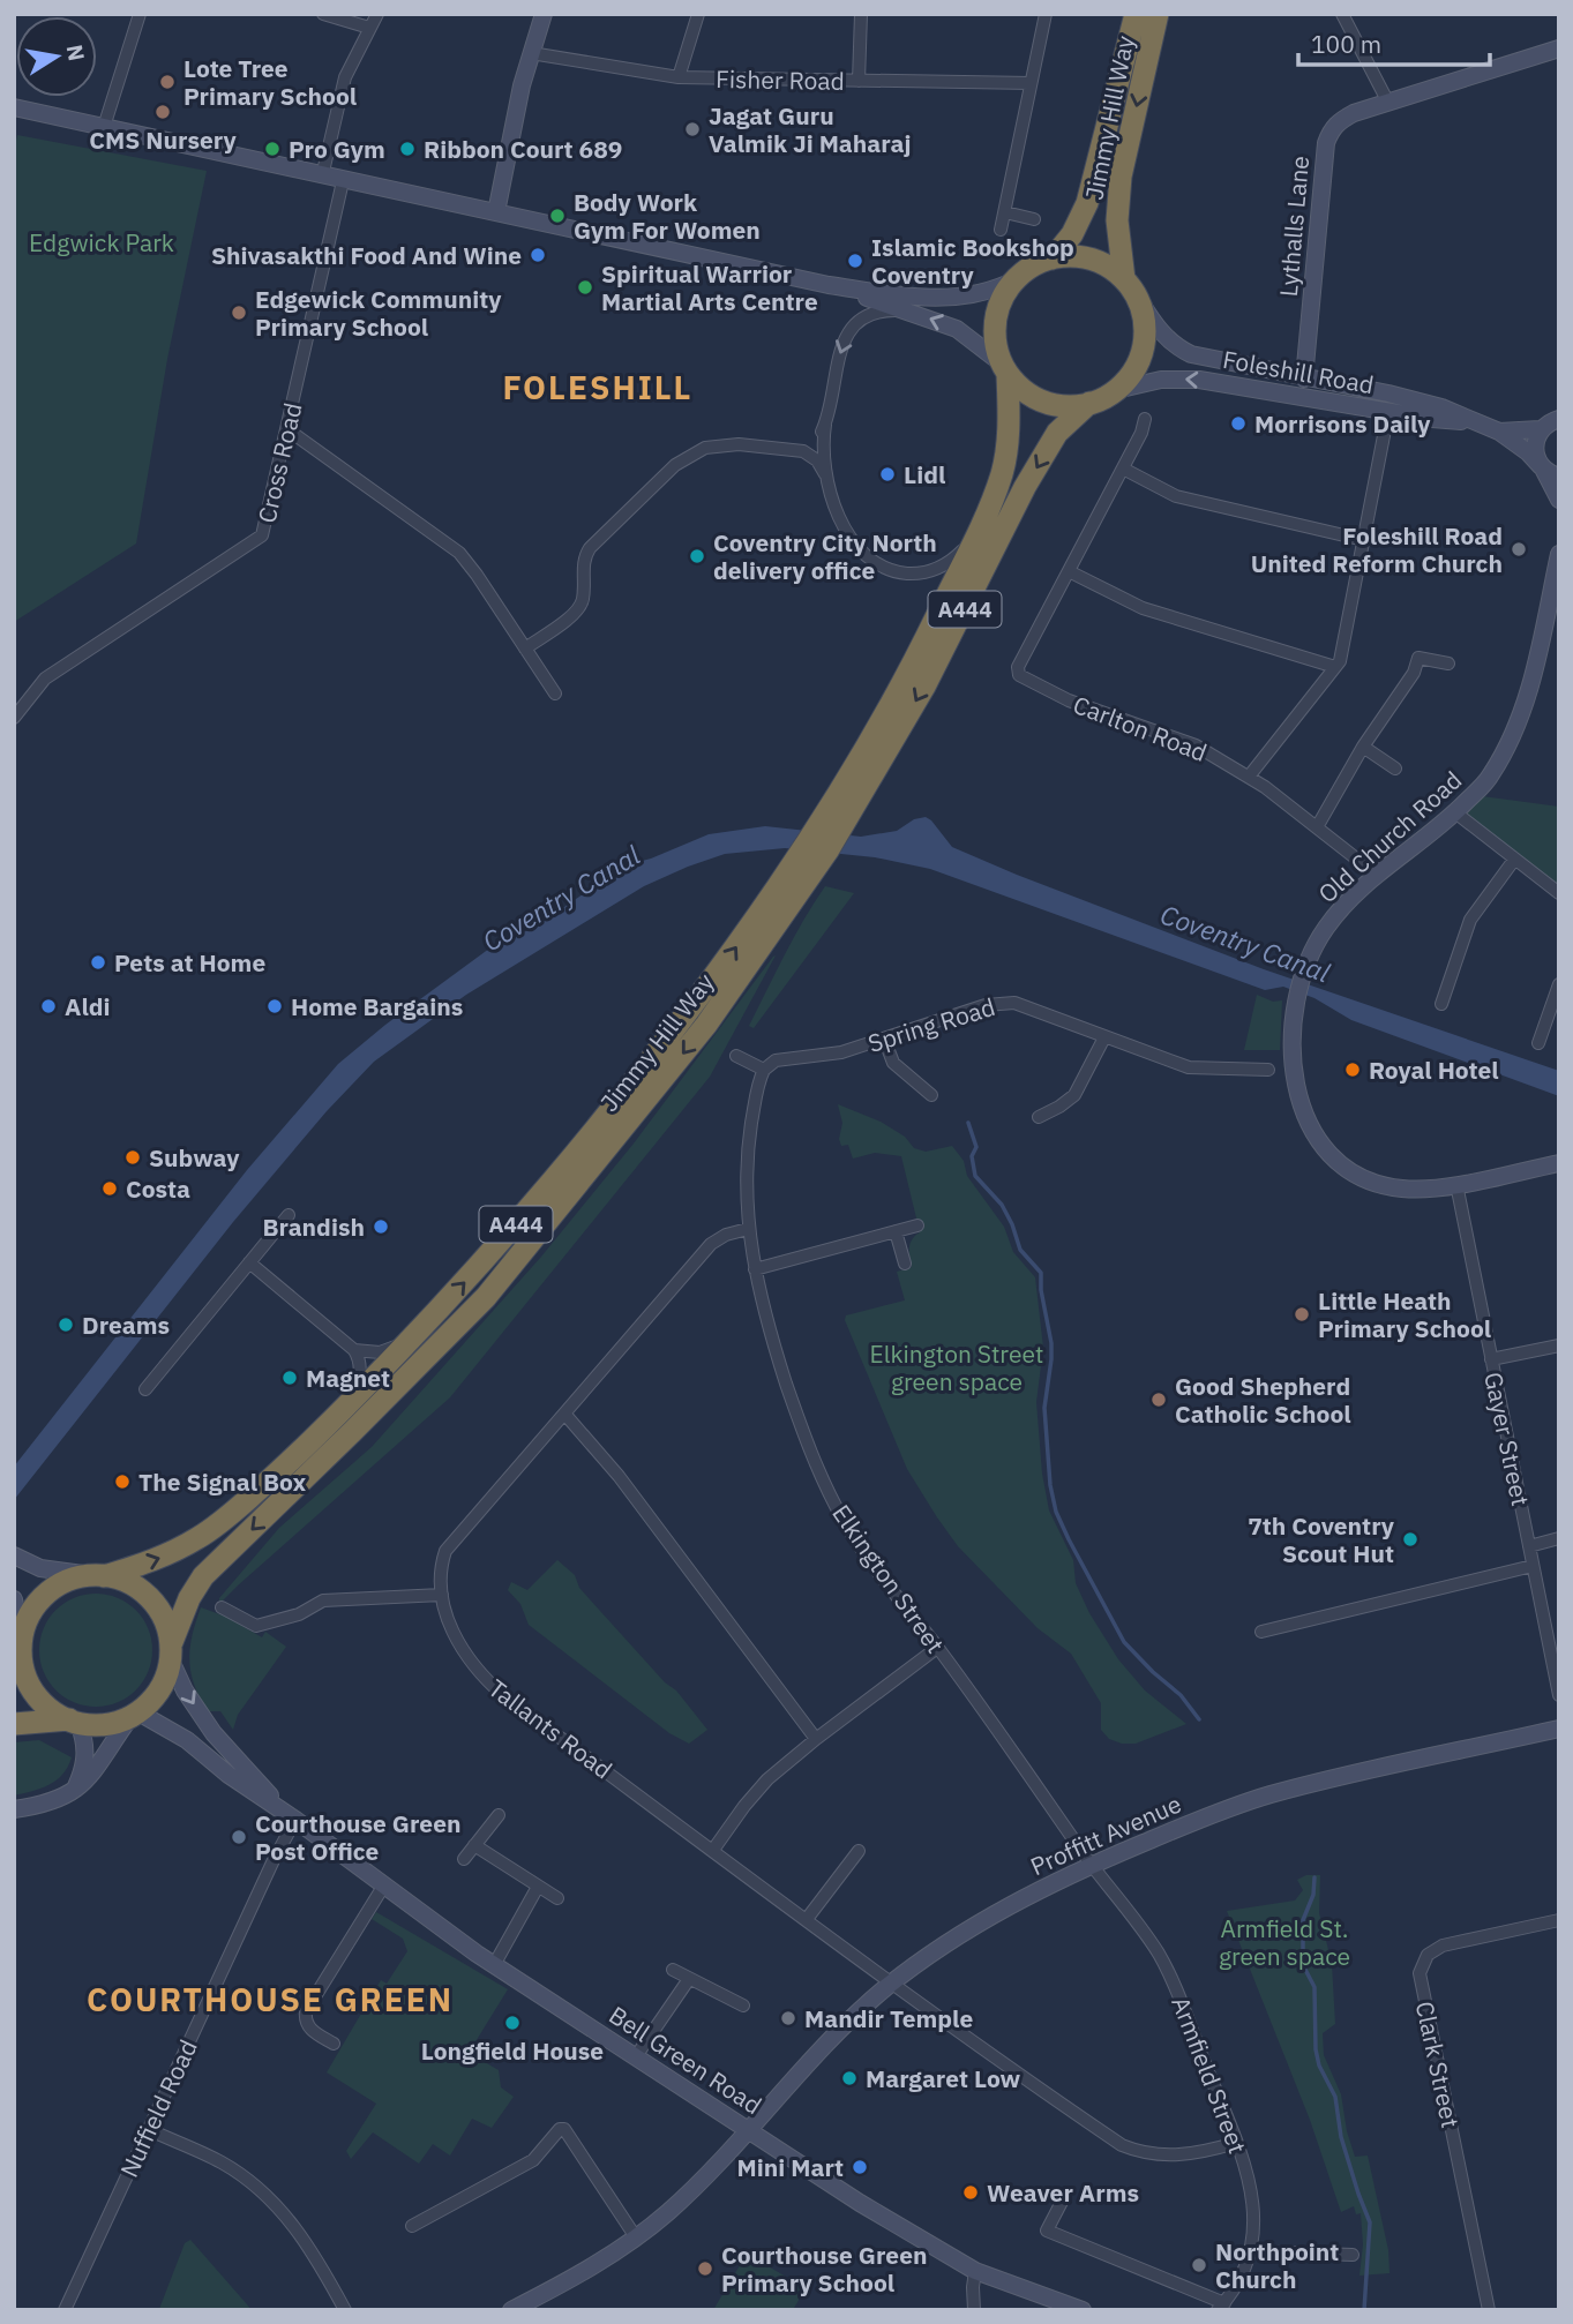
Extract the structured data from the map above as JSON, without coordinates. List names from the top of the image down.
{
  "streets": {
    "highway": ["Jimmy Hill Way", "A444"],
    "main road": [
      "Lythalls Lane",
      "Foleshill Road",
      "Old Church Road",
      "Proffitt Avenue",
      "Bell Green Road"
    ],
    "street": [
      "Fisher Road",
      "Cross Road",
      "Carlton Road",
      "Spring Road",
      "Gayer Street",
      "Elkington Street",
      "Tallants Road",
      "Clark Street",
      "Armfield Street",
      "Nuffield Road"
    ]
  },
  "crossings": [
    ["Jimmy Hill Way", "Foleshill Road"],
    ["Jimmy Hill Way", "Bell Green Road"],
    ["Lythalls Lane", "Foleshill Road"],
    ["Carlton Road", "Old Church Road"],
    ["Old Church Road", "Gayer Street"],
    ["Spring Road", "Elkington Street"],
    ["Elkington Street", "Tallants Road"],
    ["Elkington Street", "Proffitt Avenue"],
    ["Elkington Street", "Armfield Street"],
    ["Tallants Road", "Proffitt Avenue"],
    ["Tallants Road", "Armfield Street"],
    ["Proffitt Avenue", "Bell Green Road"],
    ["Proffitt Avenue", "Armfield Street"],
    ["Bell Green Road", "Nuffield Road"]
  ],
  "districts": ["FOLESHILL", "COURTHOUSE GREEN"],
  "water": ["Coventry Canal"],
  "parks": ["Edgwick Park", "Elkington Street green space", "Armfield St. green space"],
  "places": [
    "Lote Tree Primary School",
    "CMS Nursery",
    "Jagat Guru Valmik Ji Maharaj",
    "Pro Gym",
    "Ribbon Court 689",
    "Body Work Gym For Women",
    "Shivasakthi Food And Wine",
    "Islamic Bookshop Coventry",
    "Spiritual Warrior Martial Arts Centre",
    "Edgewick Community Primary School",
    "Morrisons Daily",
    "Lidl",
    "Foleshill Road United Reform Church",
    "Coventry City North delivery office",
    "Pets at Home",
    "Aldi",
    "Home Bargains",
    "Royal Hotel",
    "Subway",
    "Costa",
    "Brandish",
    "Little Heath Primary School",
    "Dreams",
    "Magnet",
    "Good Shepherd Catholic School",
    "The Signal Box",
    "7th Coventry Scout Hut",
    "Courthouse Green Post Office",
    "Mandir Temple",
    "Longfield House",
    "Margaret Low",
    "Mini Mart",
    "Weaver Arms",
    "Northpoint Church",
    "Courthouse Green Primary School"
  ],
  "scale_bar": "100 m",
  "north": "right"
}
